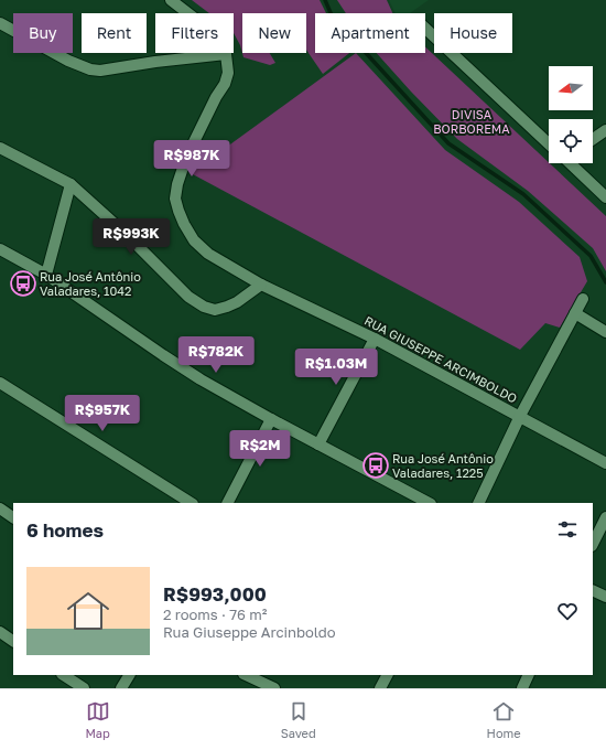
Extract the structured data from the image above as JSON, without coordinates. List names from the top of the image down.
{
  "streets": {
    "street": ["RUA GIUSEPPE ARCIMBOLDO"]
  },
  "parks": ["DIVISA BORBOREMA"],
  "places": {
    "bus stop": ["Rua José Antônio Valadares, 1042", "Rua José Antônio Valadares, 1225"]
  },
  "north": "left",
  "page": {
    "chip": [
      "Buy",
      "Rent",
      "Filters",
      "New",
      "Apartment",
      "House"
    ],
    "price": [
      "R$987K",
      "R$993K",
      "R$782K",
      "R$1.03M",
      "R$957K",
      "R$2M"
    ],
    "heading": "6 homes",
    "list": [
      {
        "name": "R$993,000",
        "note": "2 rooms · 76 m² · Rua Giuseppe Arcinboldo"
      }
    ],
    "tabs": ["Map", "Saved", "Home"]
  }
}
